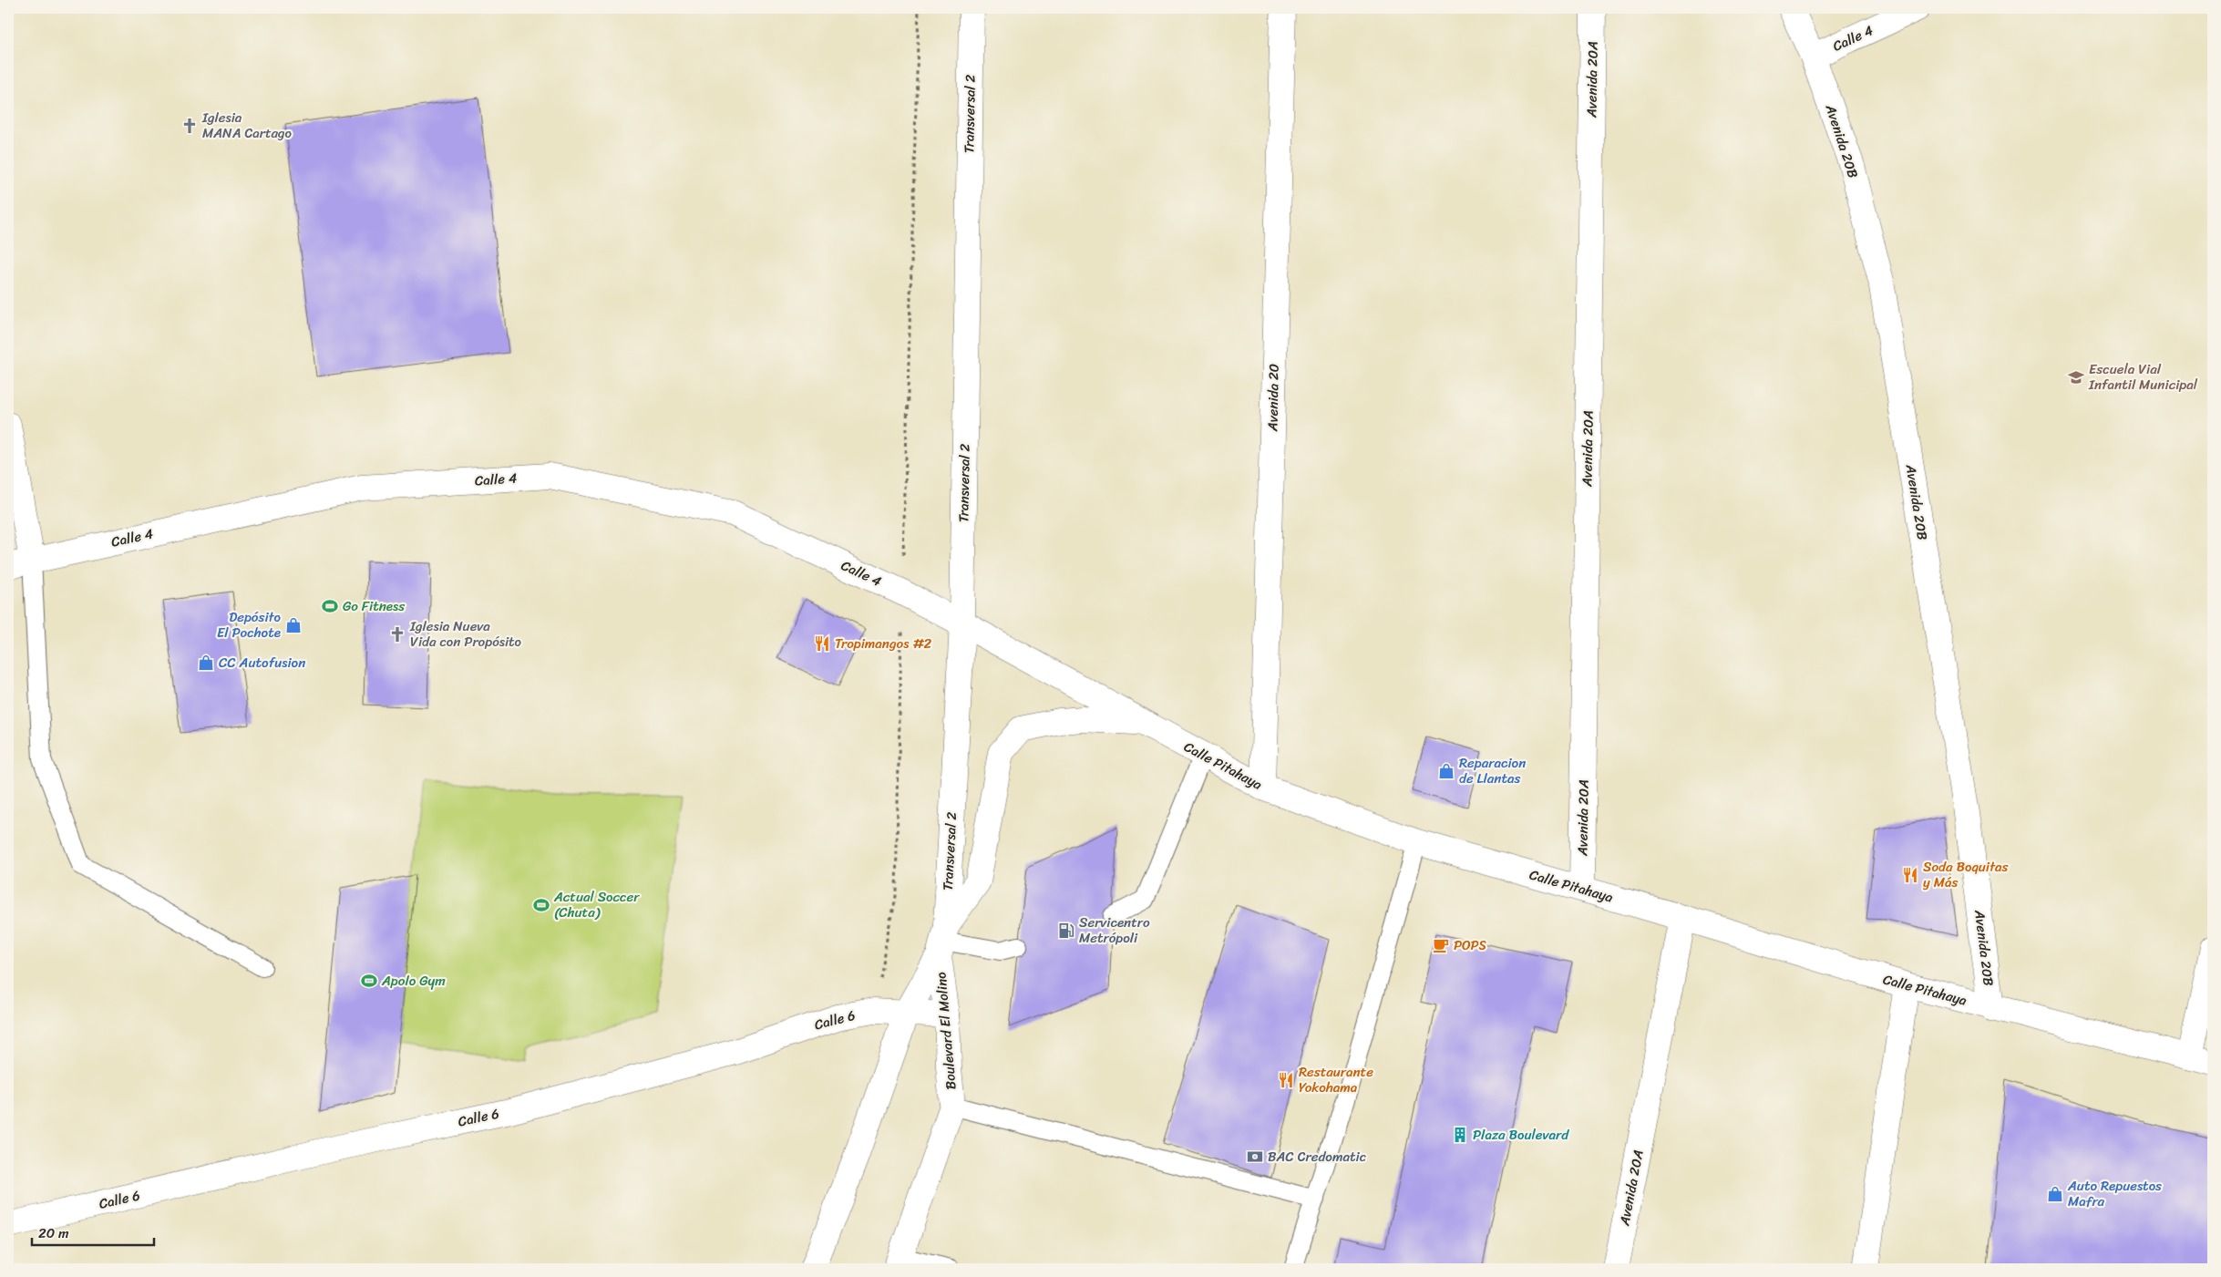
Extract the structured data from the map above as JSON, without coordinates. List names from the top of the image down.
{
  "streets": {
    "street": [
      "Calle 4",
      "Avenida 20A",
      "Transversal 2",
      "Avenida 20B",
      "Avenida 20",
      "Calle Pitahaya",
      "Calle 6",
      "Boulevard El Molino"
    ]
  },
  "crossings": [
    ["Calle 4", "Transversal 2"],
    ["Calle 4", "Avenida 20B"],
    ["Calle 4", "Calle Pitahaya"],
    ["Avenida 20A", "Calle Pitahaya"],
    ["Transversal 2", "Calle Pitahaya"],
    ["Transversal 2", "Boulevard El Molino"],
    ["Avenida 20B", "Calle Pitahaya"],
    ["Avenida 20", "Calle Pitahaya"],
    ["Calle 6", "Boulevard El Molino"]
  ],
  "places": {
    "church": ["Iglesia MANA Cartago", "Iglesia Nueva Vida con Propósito"],
    "school or university": ["Escuela Vial Infantil Municipal"],
    "sports": ["Go Fitness", "Actual Soccer (Chuta)", "Apolo Gym"],
    "shop": [
      "Depósito El Pochote",
      "CC Autofusion",
      "Reparacion de Llantas",
      "Auto Repuestos Mafra"
    ],
    "restaurant": ["Tropimangos #2", "Soda Boquitas y Más", "Restaurante Yokohama"],
    "fuel station": ["Servicentro Metrópoli"],
    "cafe": ["POPS"],
    "building": ["Plaza Boulevard"],
    "bank": ["BAC Credomatic"]
  },
  "scale_bar": "20 m"
}
